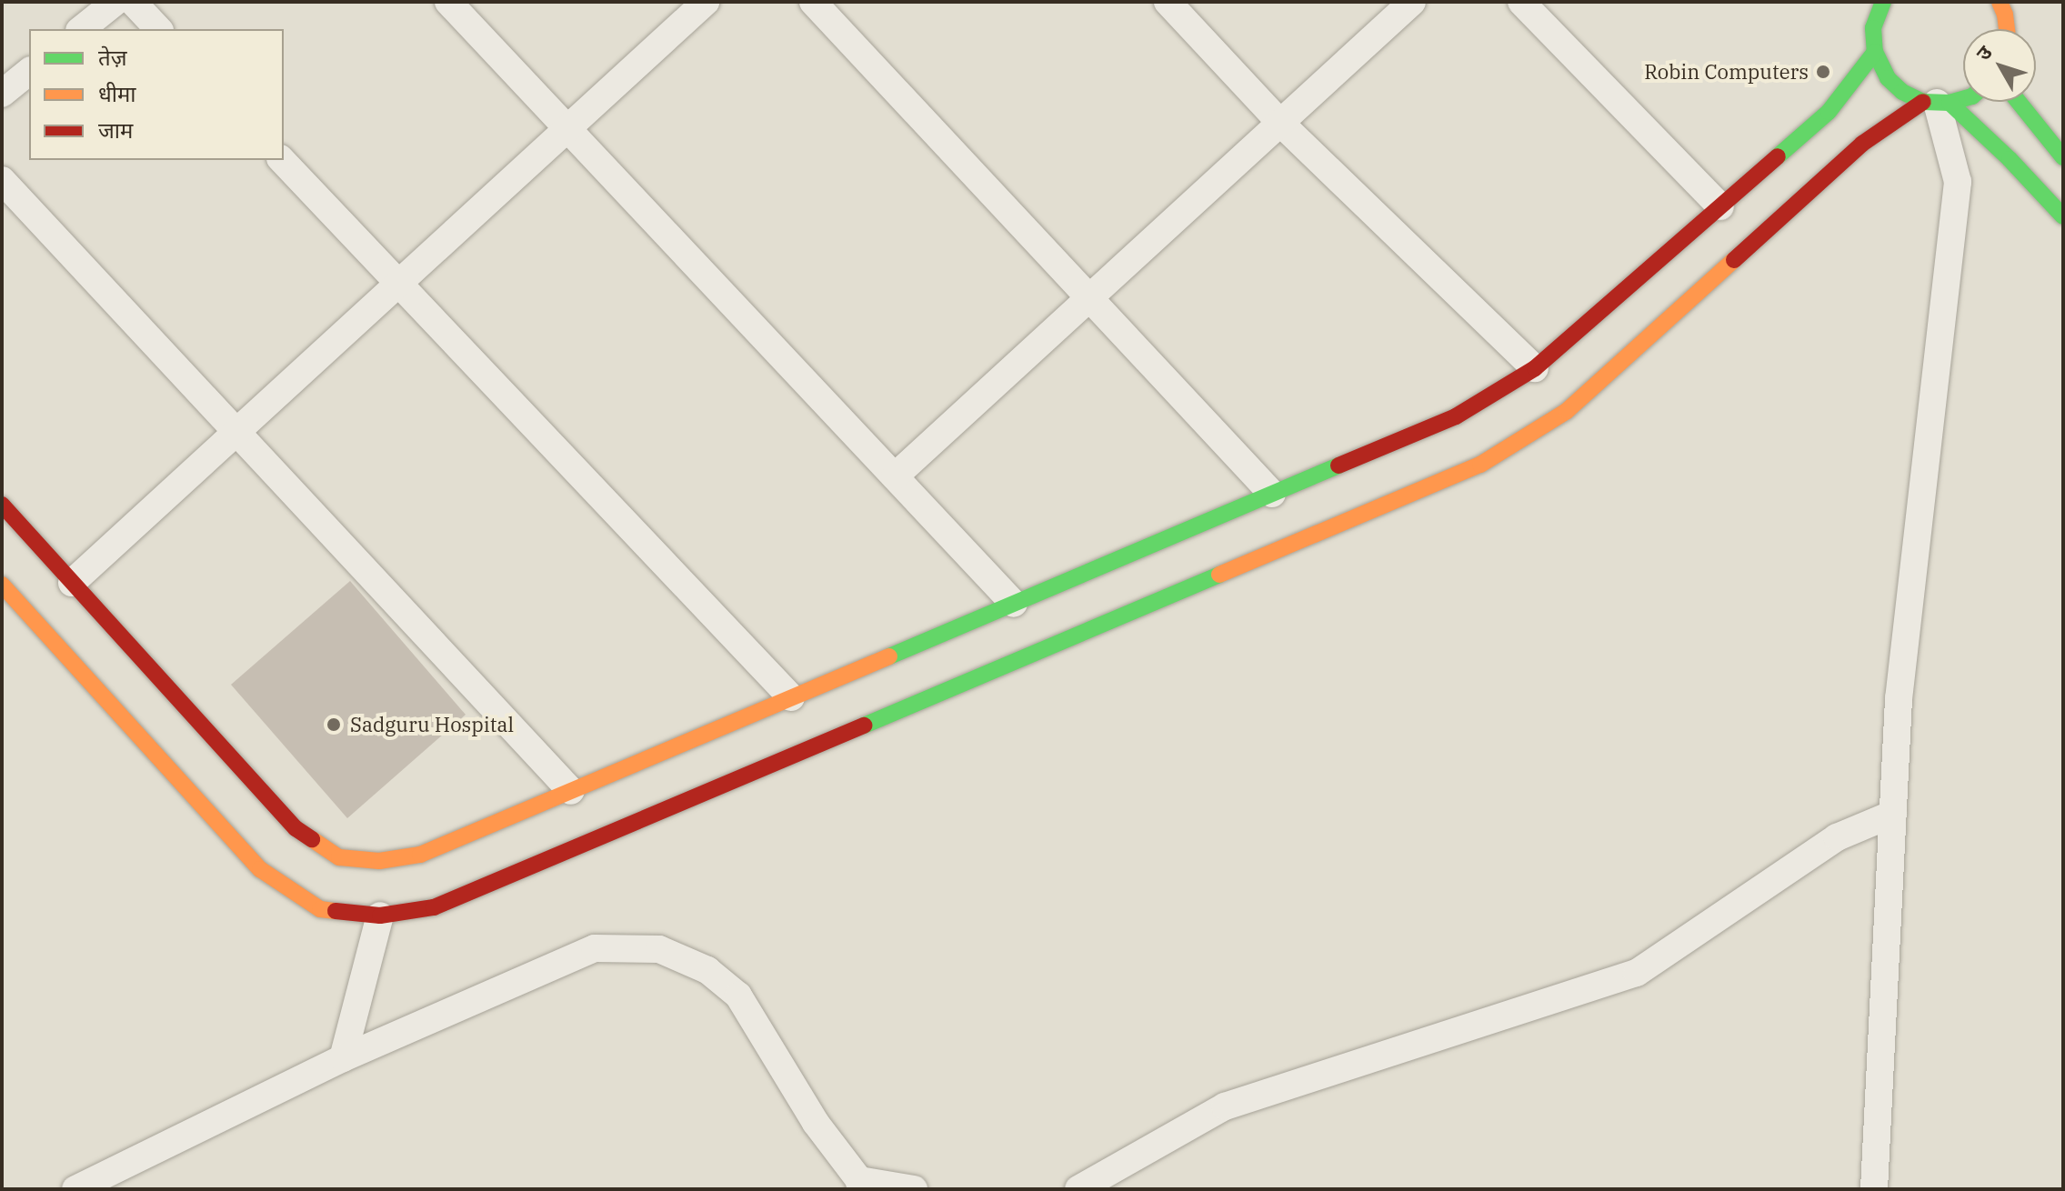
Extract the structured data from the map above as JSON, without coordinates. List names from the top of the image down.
{
  "places": ["Robin Computers", "Sadguru Hospital"],
  "legend": ["तेज़", "धीमा", "जाम"],
  "north": "top left"
}
